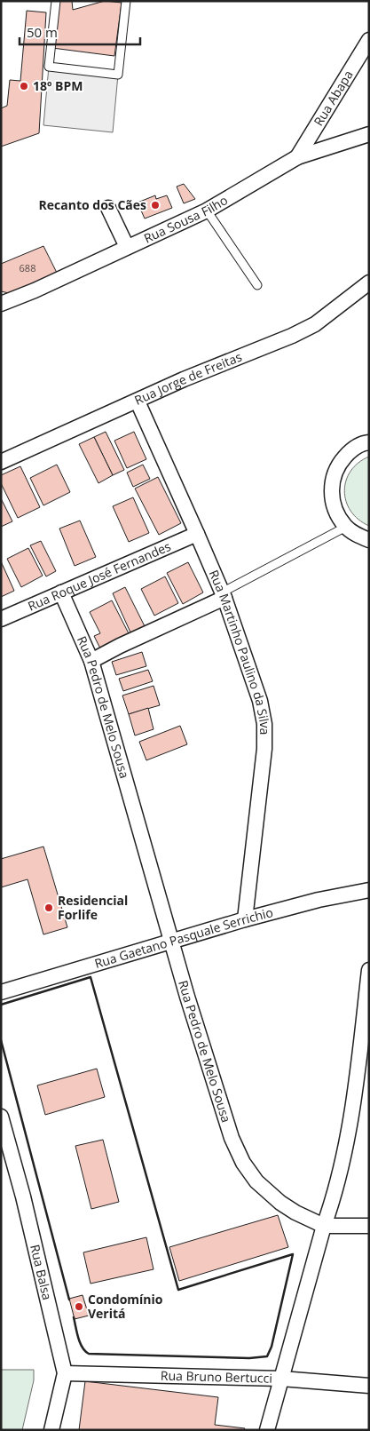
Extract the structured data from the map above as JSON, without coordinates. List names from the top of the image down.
{
  "streets": {
    "street": [
      "Rua Abapa",
      "Rua Sousa Filho",
      "Rua Jorge de Freitas",
      "Rua Roque José Fernandes",
      "Rua Martinho Paulino da Silva",
      "Rua Pedro de Melo Sousa",
      "Rua Gaetano Pasquale Serrichio",
      "Rua Balsa",
      "Rua Bruno Bertucci"
    ]
  },
  "crossings": [
    ["Rua Abapa", "Rua Sousa Filho"],
    ["Rua Jorge de Freitas", "Rua Martinho Paulino da Silva"],
    ["Rua Roque José Fernandes", "Rua Martinho Paulino da Silva"],
    ["Rua Roque José Fernandes", "Rua Pedro de Melo Sousa"],
    ["Rua Martinho Paulino da Silva", "Rua Gaetano Pasquale Serrichio"],
    ["Rua Pedro de Melo Sousa", "Rua Gaetano Pasquale Serrichio"],
    ["Rua Balsa", "Rua Bruno Bertucci"]
  ],
  "places": [
    "18º BPM",
    "Recanto dos Cães",
    "Residencial Forlife",
    "Condomínio Veritá"
  ],
  "house_numbers": ["688"],
  "scale_bar": "50 m"
}
